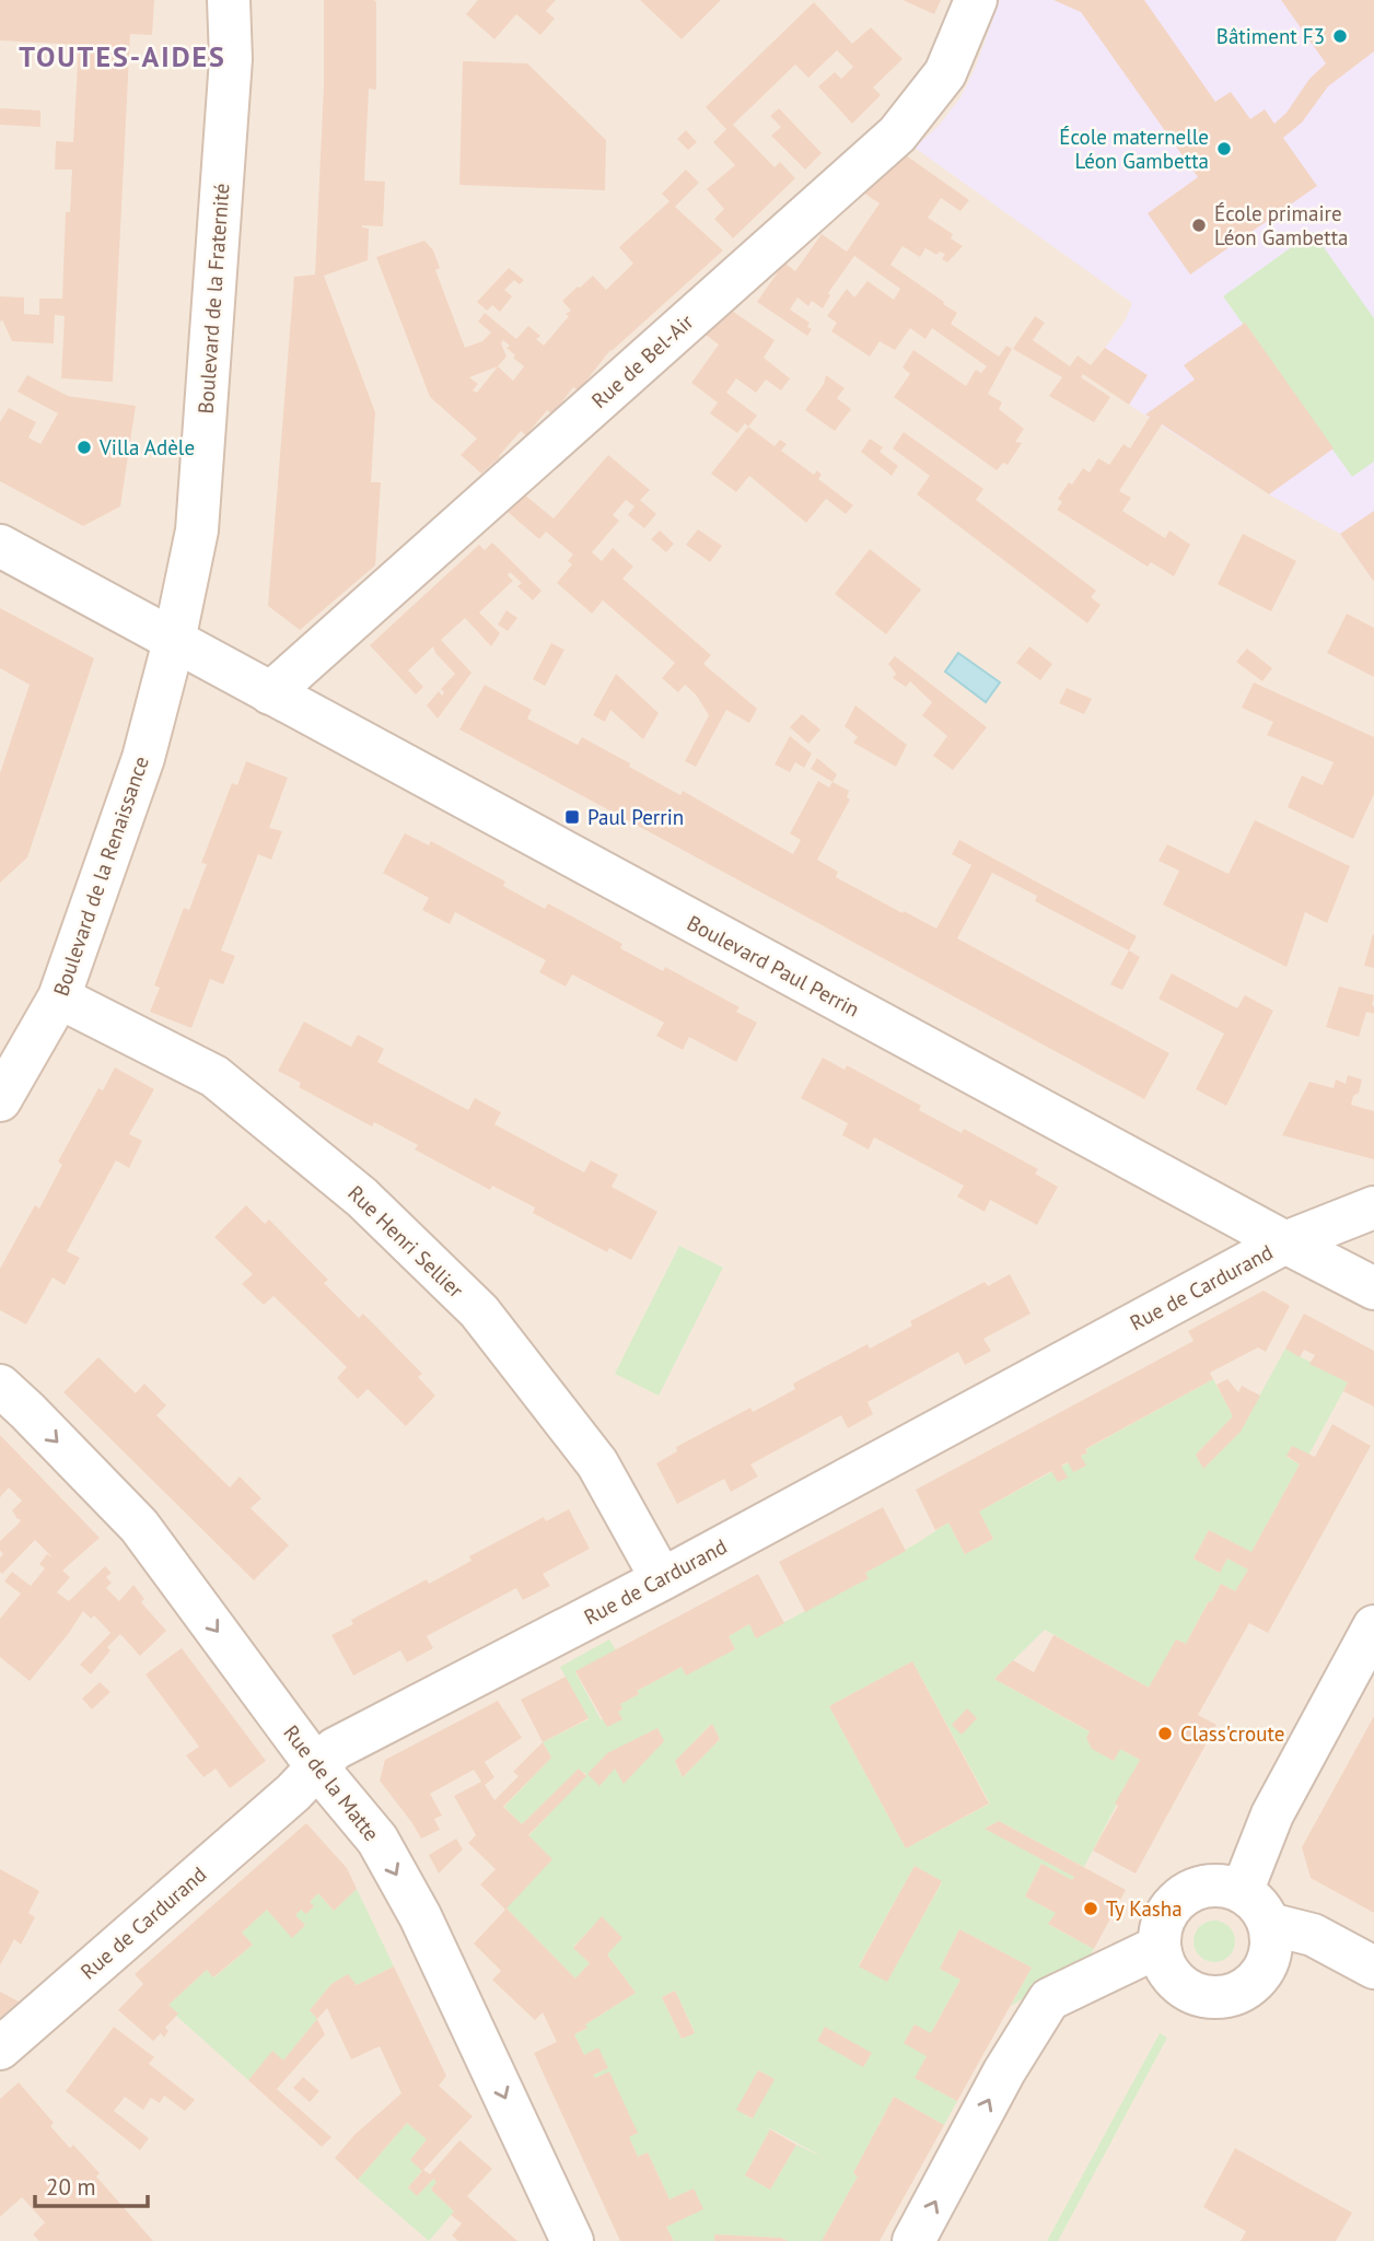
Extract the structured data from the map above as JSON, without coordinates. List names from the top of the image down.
{
  "streets": {
    "street": [
      "Boulevard de la Fraternité",
      "Rue de Bel-Air",
      "Boulevard de la Renaissance",
      "Boulevard Paul Perrin",
      "Rue Henri Sellier",
      "Rue de Cardurand",
      "Rue de la Matte"
    ]
  },
  "crossings": [
    ["Boulevard de la Fraternité", "Boulevard de la Renaissance"],
    ["Boulevard de la Fraternité", "Boulevard Paul Perrin"],
    ["Rue de Bel-Air", "Boulevard Paul Perrin"],
    ["Boulevard de la Renaissance", "Boulevard Paul Perrin"],
    ["Boulevard de la Renaissance", "Rue Henri Sellier"],
    ["Boulevard Paul Perrin", "Rue de Cardurand"],
    ["Rue Henri Sellier", "Rue de Cardurand"],
    ["Rue de Cardurand", "Rue de la Matte"]
  ],
  "one_way": ["Rue de la Matte"],
  "districts": ["TOUTES-AIDES"],
  "places": {
    "other": [
      "Bâtiment F3",
      "École maternelle Léon Gambetta",
      "École primaire Léon Gambetta",
      "Villa Adèle",
      "Class'croute",
      "Ty Kasha"
    ],
    "transit": ["Paul Perrin"]
  },
  "scale_bar": "20 m"
}
